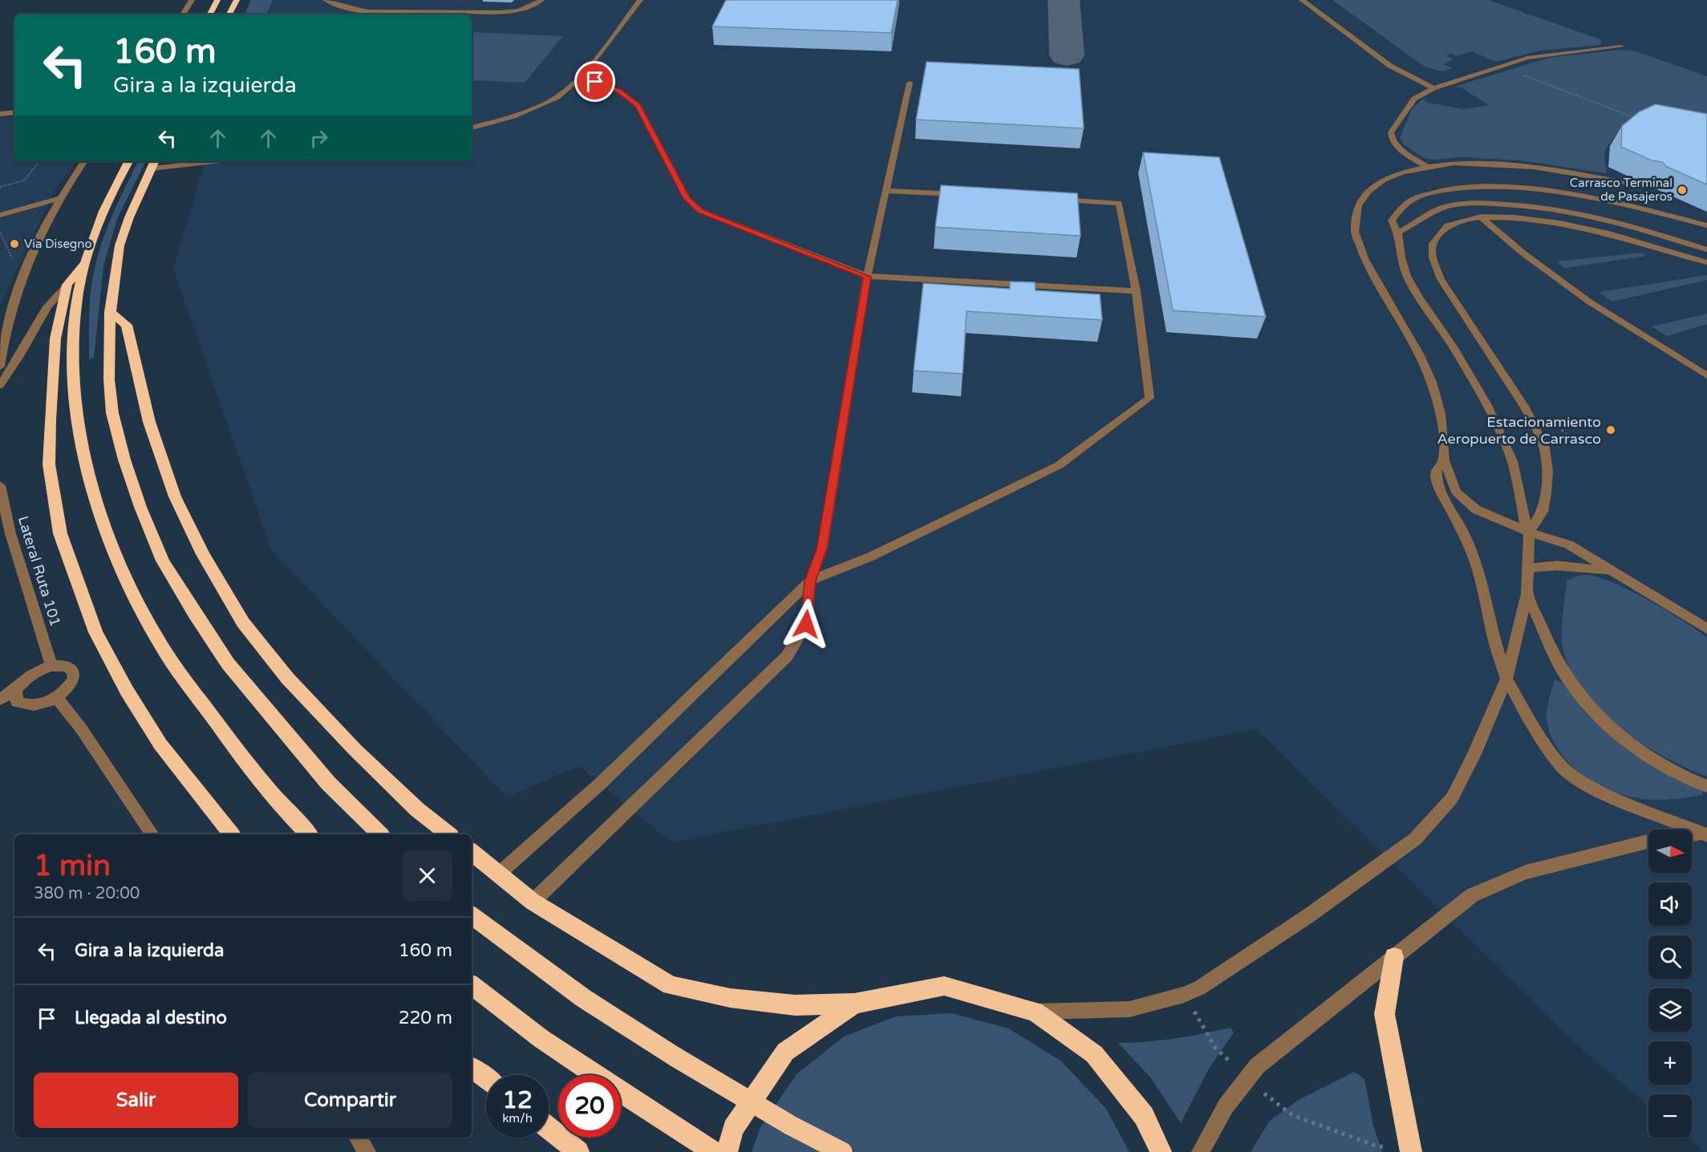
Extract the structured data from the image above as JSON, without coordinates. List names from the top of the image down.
{
  "streets": {
    "street": ["Lateral Ruta 101"]
  },
  "places": ["Carrasco Terminal de Pasajeros", "Via Disegno", "Estacionamiento Aeropuerto de Carrasco"],
  "north": "right",
  "page": {
    "turn": ["160 m", "Gira a la izquierda"],
    "map_buttons": ["+", "−"],
    "heading": ["1 min", "380 m · 20:00"],
    "list": [
      {
        "name": "Gira a la izquierda",
        "value": "160 m"
      },
      {
        "name": "Llegada al destino",
        "value": "220 m"
      }
    ],
    "buttons": ["Salir", "Compartir"],
    "speed": "12 km/h",
    "limit": "20"
  }
}
